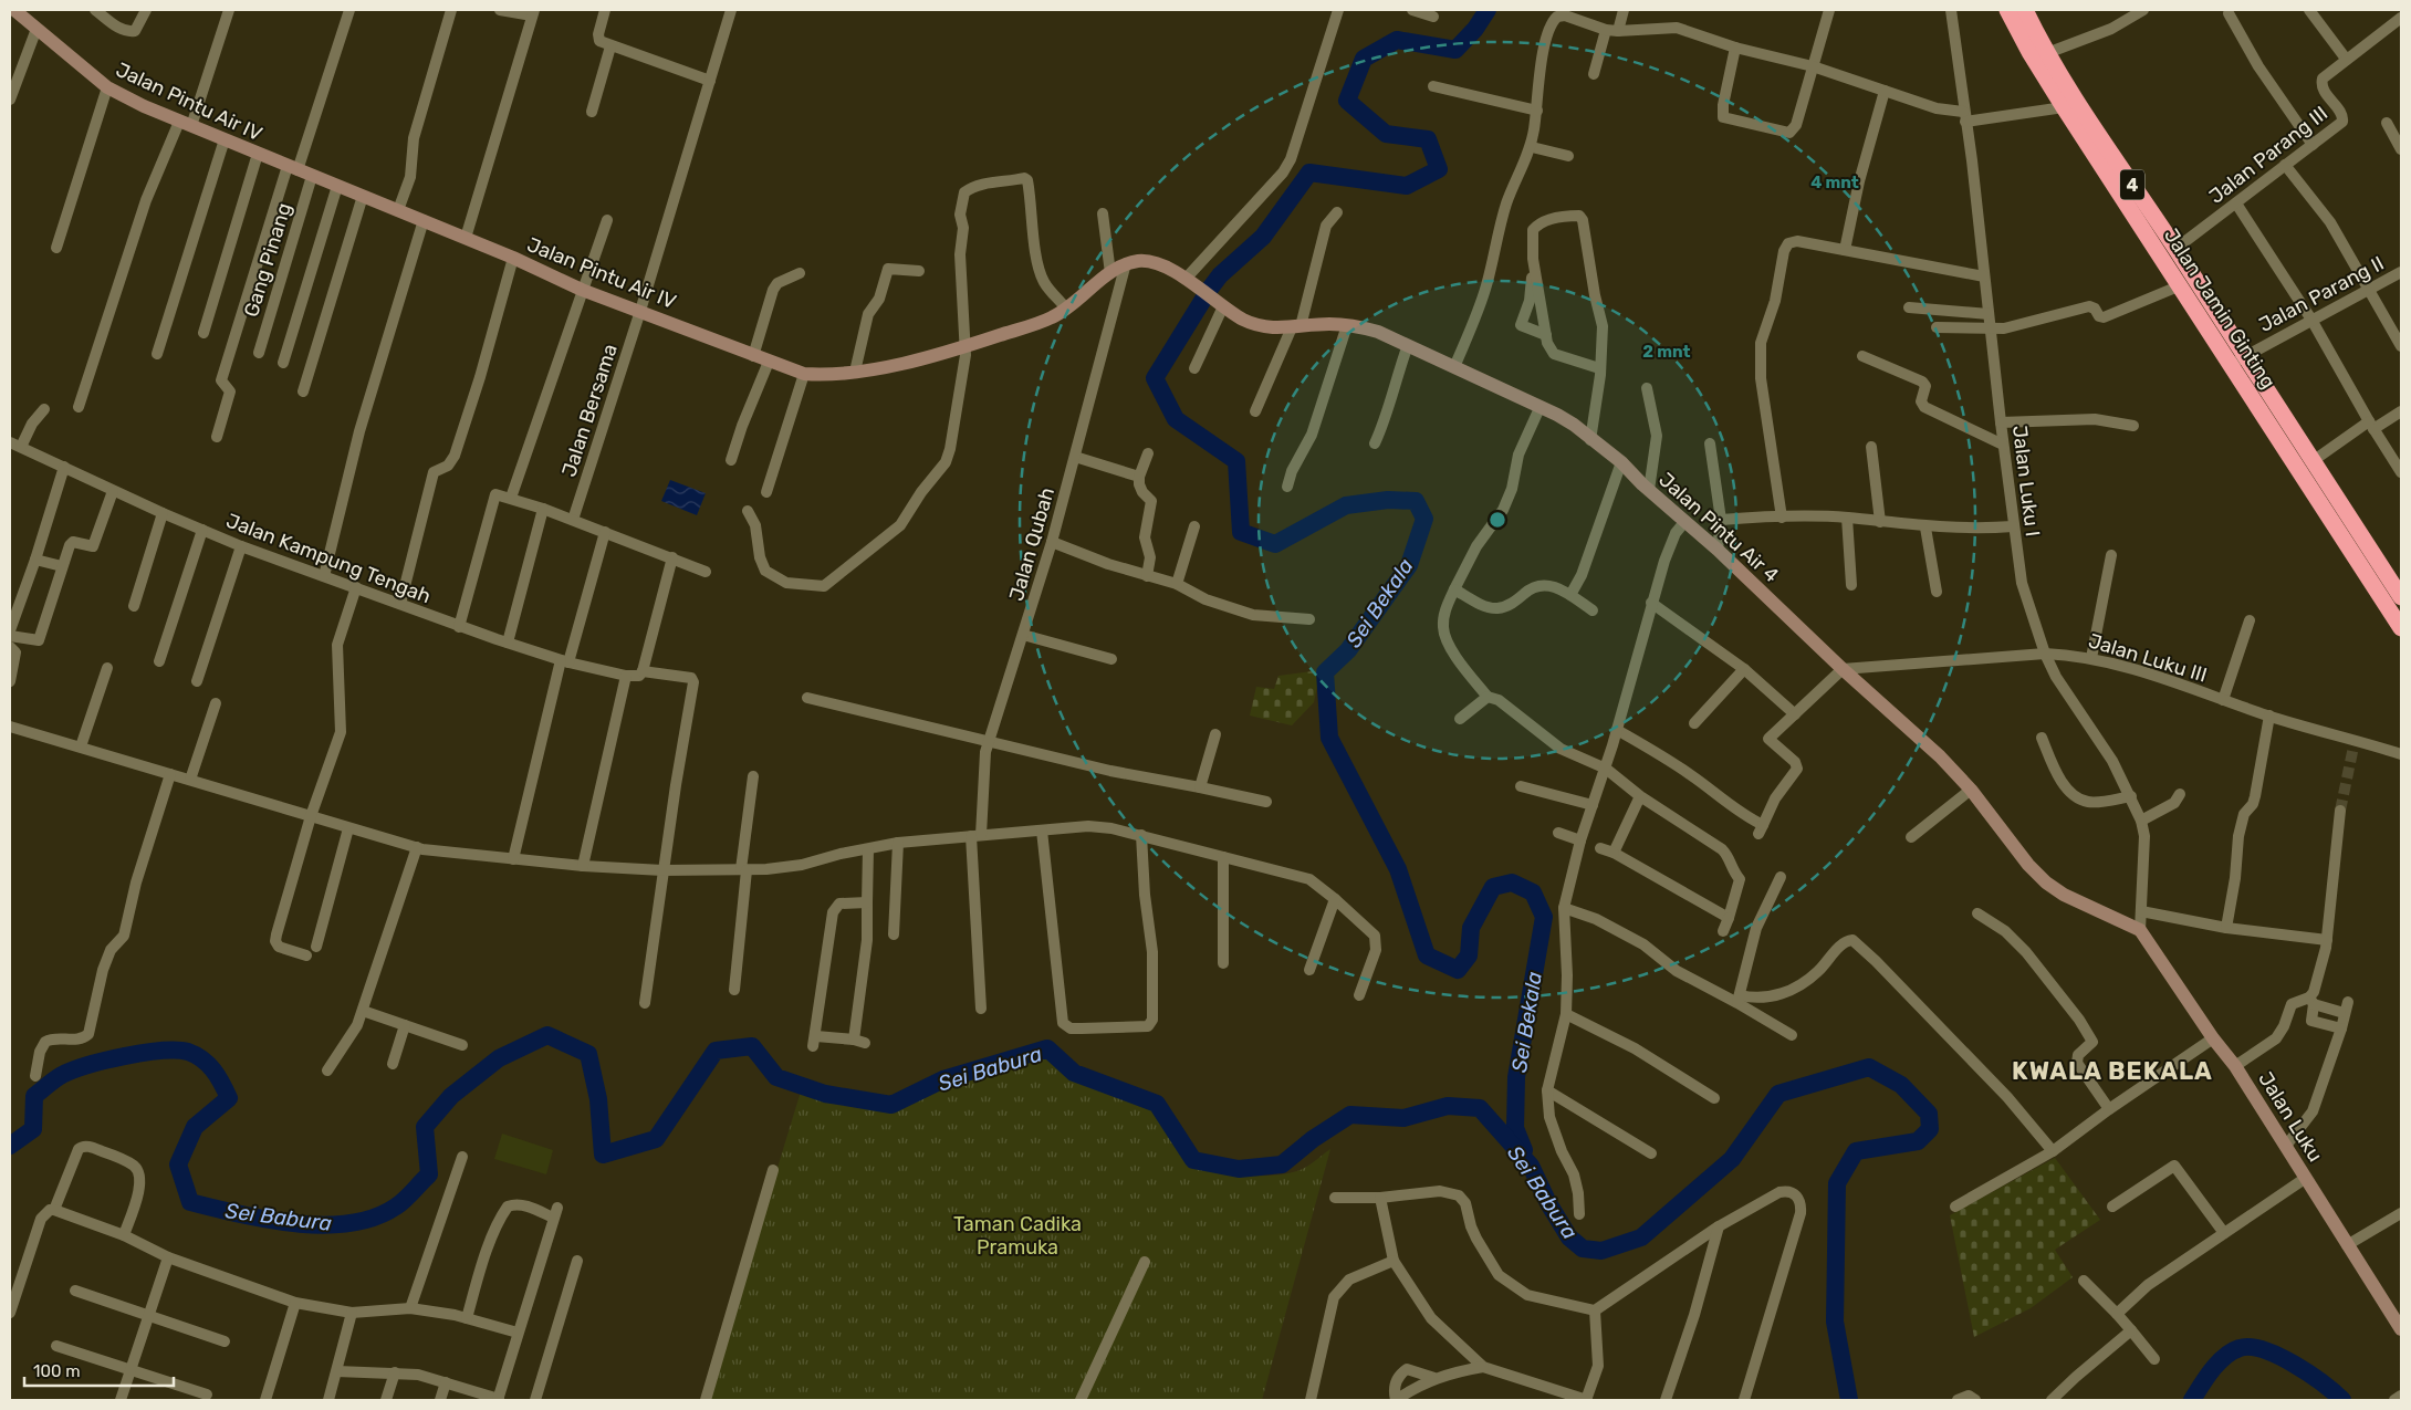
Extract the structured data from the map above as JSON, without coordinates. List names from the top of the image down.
{
  "streets": {
    "highway": ["4", "Jalan Jamin Ginting"],
    "main road": ["Jalan Pintu Air IV", "Jalan Pintu Air 4", "Jalan Luku"],
    "street": [
      "Jalan Parang III",
      "Gang Pinang",
      "Jalan Parang II",
      "Jalan Bersama",
      "Jalan Luku I",
      "Jalan Qubah",
      "Jalan Kampung Tengah",
      "Jalan Luku III"
    ]
  },
  "crossings": [
    ["Jalan Pintu Air IV", "Gang Pinang"],
    ["Jalan Pintu Air IV", "Jalan Bersama"],
    ["Jalan Pintu Air IV", "Jalan Qubah"],
    ["Jalan Parang III", "Jalan Jamin Ginting"],
    ["Jalan Parang II", "Jalan Jamin Ginting"],
    ["Jalan Luku I", "Jalan Pintu Air 4"],
    ["Jalan Luku I", "Jalan Luku III"],
    ["Jalan Luku I", "Jalan Luku"],
    ["Jalan Pintu Air 4", "Jalan Luku III"],
    ["Jalan Pintu Air 4", "Jalan Luku"]
  ],
  "districts": ["KWALA BEKALA"],
  "water": ["Sei Bekala", "Sei Babura"],
  "parks": ["Taman Cadika Pramuka"],
  "scale_bar": "100 m",
  "rings": ["4 mnt", "2 mnt"]
}
